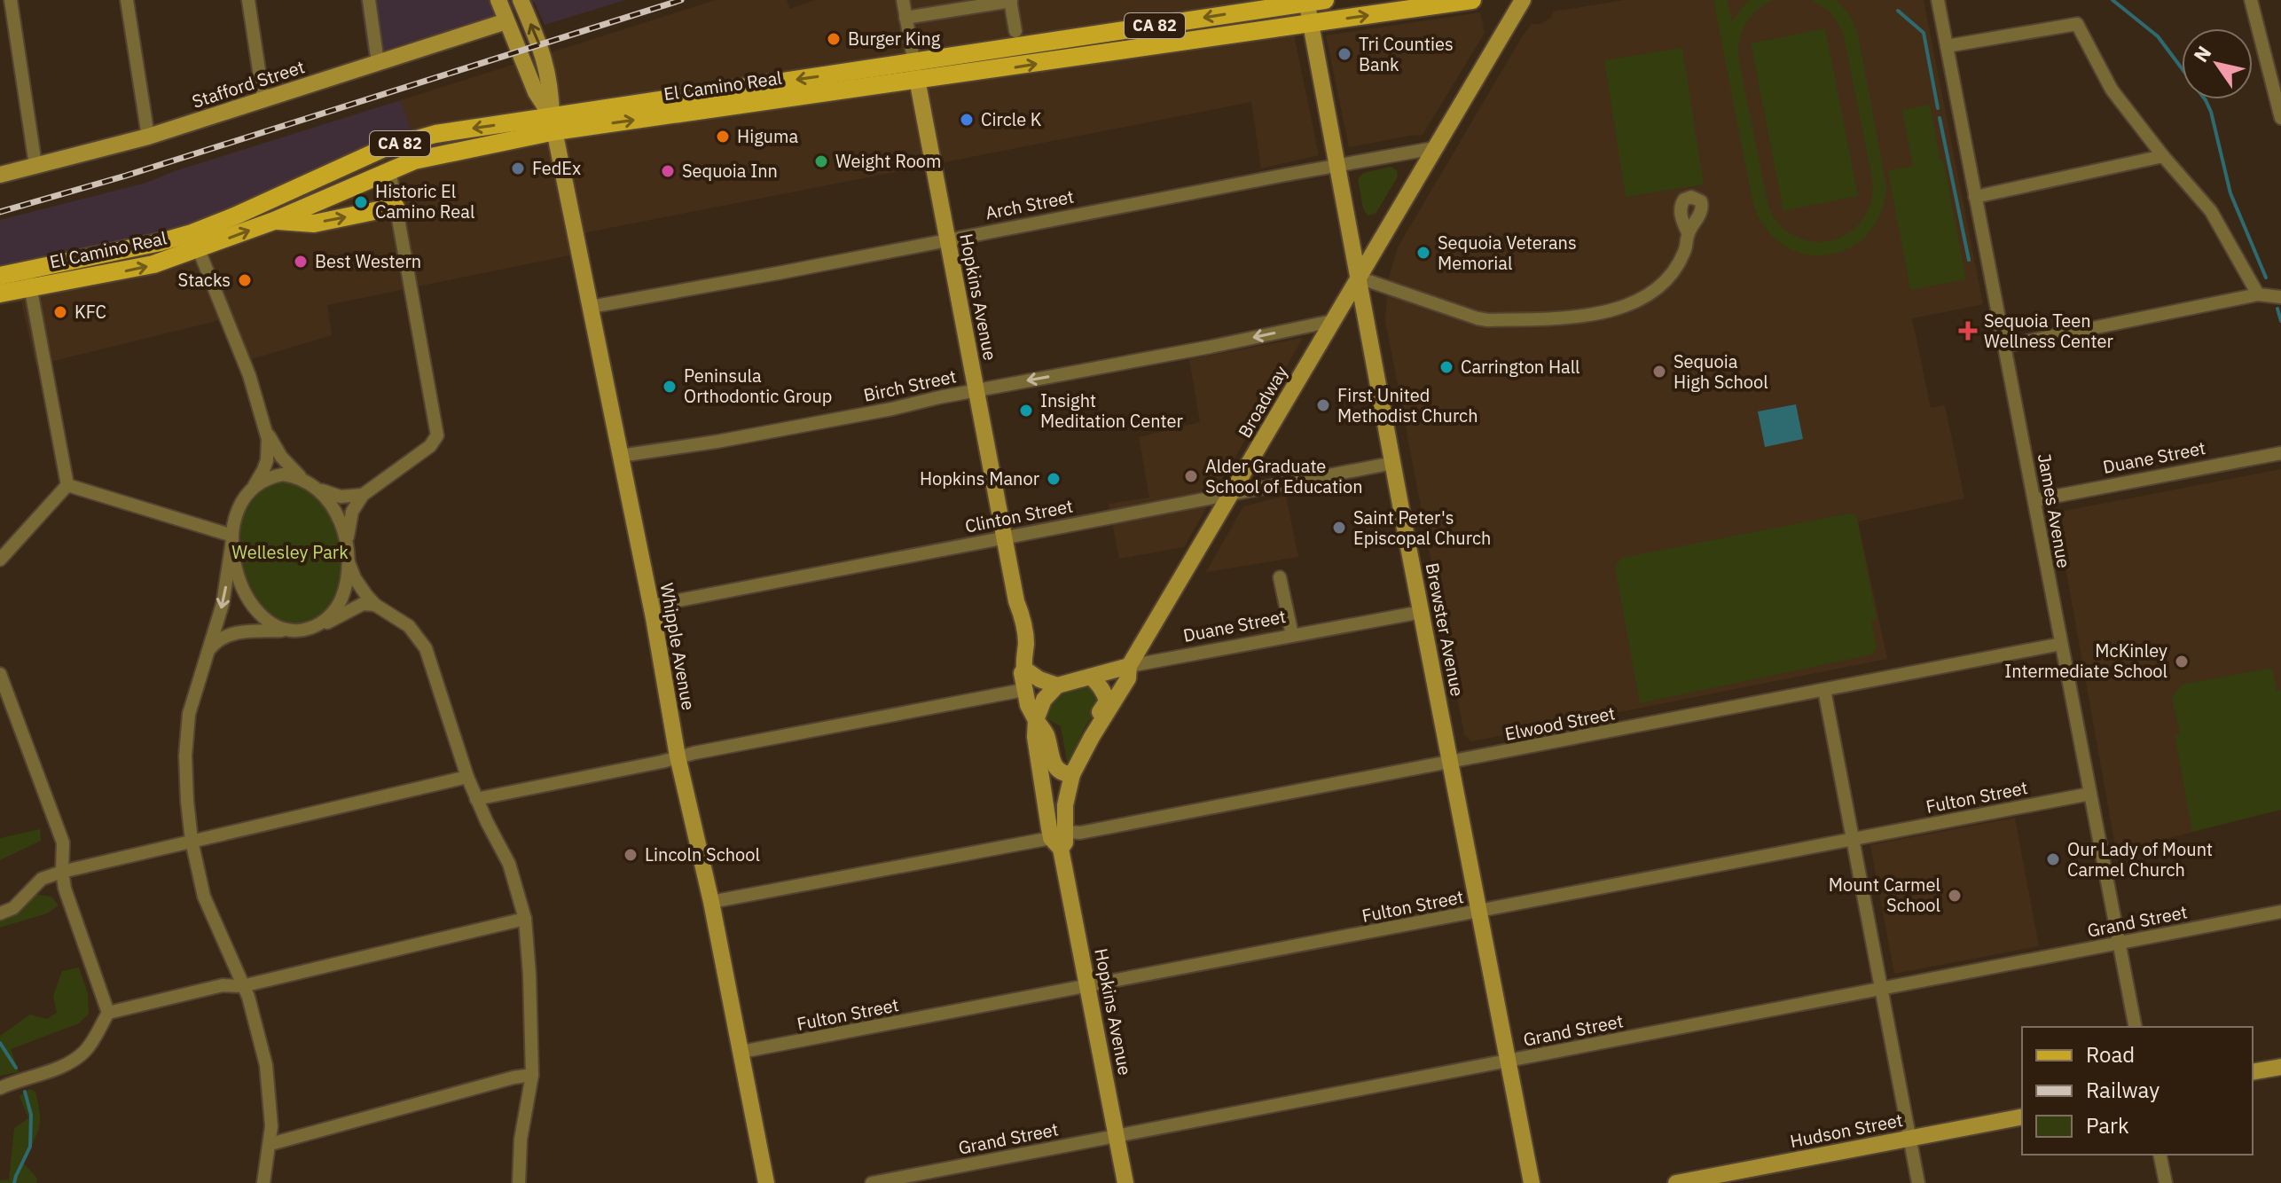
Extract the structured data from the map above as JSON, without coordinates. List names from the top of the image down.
{
  "streets": {
    "main road": ["CA 82", "El Camino Real"],
    "street": [
      "Stafford Street",
      "Arch Street",
      "Hopkins Avenue",
      "Birch Street",
      "Broadway",
      "Duane Street",
      "James Avenue",
      "Clinton Street",
      "Brewster Avenue",
      "Whipple Avenue",
      "Elwood Street",
      "Fulton Street",
      "Grand Street",
      "Hudson Street"
    ]
  },
  "crossings": [
    ["Stafford Street", "Whipple Avenue"],
    ["El Camino Real", "Hopkins Avenue"],
    ["El Camino Real", "Brewster Avenue"],
    ["El Camino Real", "Whipple Avenue"],
    ["Arch Street", "Hopkins Avenue"],
    ["Arch Street", "Broadway"],
    ["Arch Street", "Brewster Avenue"],
    ["Arch Street", "Whipple Avenue"],
    ["Hopkins Avenue", "Birch Street"],
    ["Hopkins Avenue", "Broadway"],
    ["Hopkins Avenue", "Clinton Street"],
    ["Hopkins Avenue", "Elwood Street"],
    ["Hopkins Avenue", "Fulton Street"],
    ["Hopkins Avenue", "Grand Street"],
    ["Birch Street", "Broadway"],
    ["Birch Street", "Whipple Avenue"],
    ["Broadway", "Duane Street"],
    ["Broadway", "Clinton Street"],
    ["Broadway", "Brewster Avenue"],
    ["Broadway", "Elwood Street"],
    ["Duane Street", "James Avenue"],
    ["Duane Street", "Brewster Avenue"],
    ["James Avenue", "Elwood Street"],
    ["James Avenue", "Fulton Street"],
    ["James Avenue", "Grand Street"],
    ["Clinton Street", "Brewster Avenue"],
    ["Clinton Street", "Whipple Avenue"],
    ["Brewster Avenue", "Elwood Street"],
    ["Brewster Avenue", "Fulton Street"],
    ["Brewster Avenue", "Grand Street"],
    ["Whipple Avenue", "Elwood Street"],
    ["Whipple Avenue", "Fulton Street"]
  ],
  "one_way": ["Birch Street"],
  "parks": ["Wellesley Park"],
  "places": {
    "other": [
      "Burger King",
      "Tri Counties Bank",
      "Circle K",
      "Higuma",
      "Weight Room",
      "FedEx",
      "Sequoia Inn",
      "Historic El Camino Real",
      "Sequoia Veterans Memorial",
      "Best Western",
      "Stacks",
      "KFC",
      "Carrington Hall",
      "Sequoia High School",
      "Peninsula Orthodontic Group",
      "First United Methodist Church",
      "Insight Meditation Center",
      "Alder Graduate School of Education",
      "Hopkins Manor",
      "Saint Peter's Episcopal Church",
      "McKinley Intermediate School",
      "Lincoln School",
      "Our Lady of Mount Carmel Church",
      "Mount Carmel School"
    ],
    "health": ["Sequoia Teen Wellness Center"]
  },
  "legend": ["Road", "Railway", "Park"],
  "north": "top left"
}
